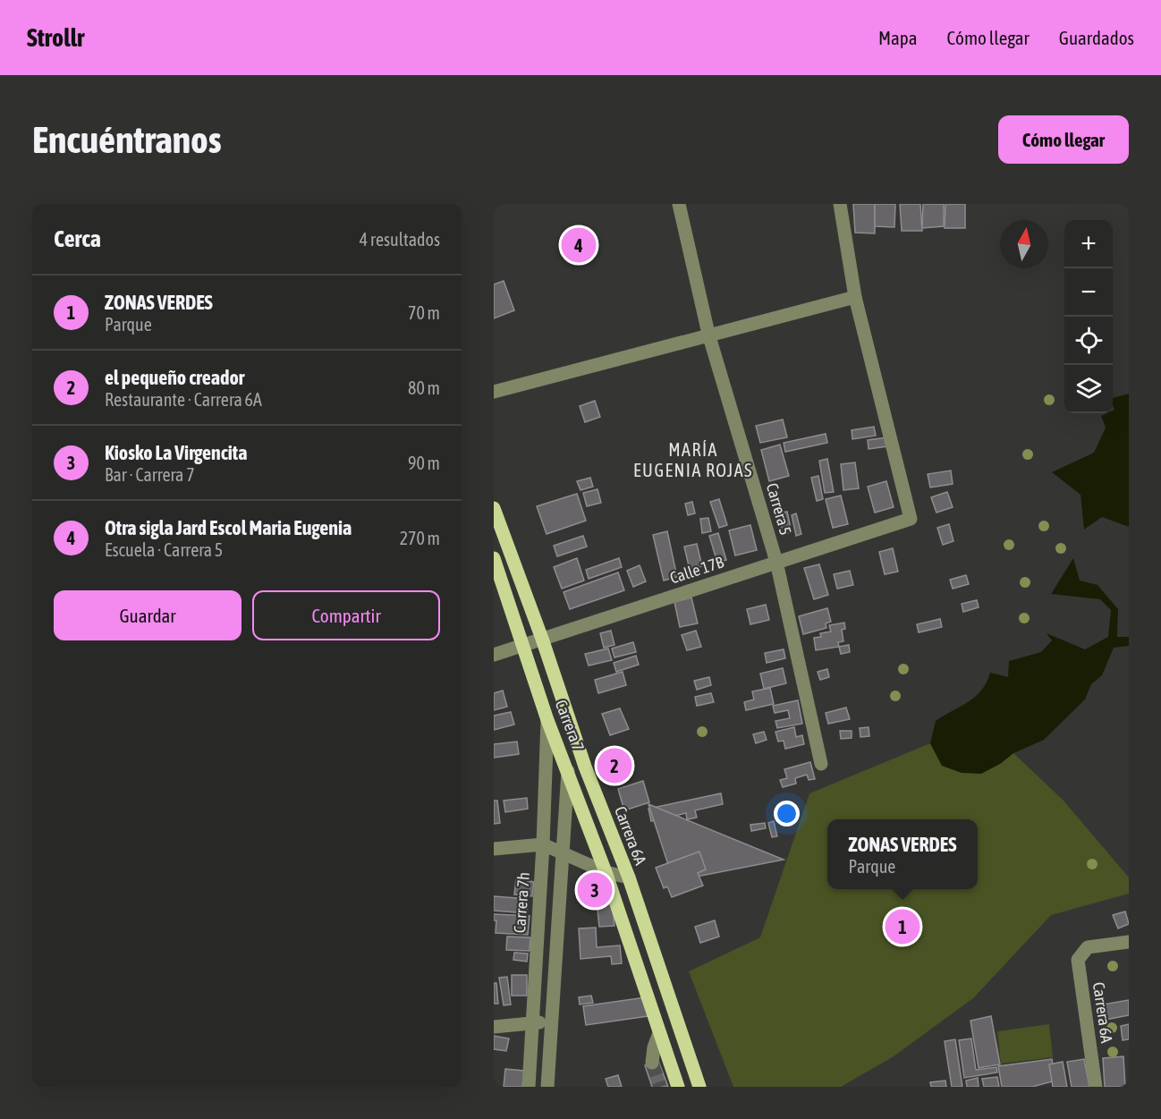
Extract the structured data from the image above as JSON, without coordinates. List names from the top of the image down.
{
  "streets": {
    "main road": ["Carrera 7", "Carrera 6A"],
    "street": ["Carrera 5", "Calle 17B", "Carrera 7h"]
  },
  "crossings": [
    ["Carrera 5", "Calle 17B"],
    ["Calle 17B", "Carrera 7"],
    ["Calle 17B", "Carrera 6A"],
    ["Carrera 7", "Carrera 7h"]
  ],
  "districts": ["MARÍA EUGENIA ROJAS"],
  "north": "top",
  "page": {
    "header": "Strollr",
    "nav": ["Mapa", "Cómo llegar", "Guardados"],
    "buttons": [
      "Cómo llegar",
      ["Guardar", "Compartir"]
    ],
    "title": "Encuéntranos",
    "heading": ["Cerca", "4 resultados"],
    "map_buttons": ["+", "−"],
    "pins": [
      "4",
      "2",
      "3",
      "1"
    ],
    "list": [
      {
        "mark": "1",
        "name": "ZONAS VERDES",
        "note": "Parque",
        "value": "70 m"
      },
      {
        "mark": "2",
        "name": "el pequeño creador",
        "note": "Restaurante · Carrera 6A",
        "value": "80 m"
      },
      {
        "mark": "3",
        "name": "Kiosko La Virgencita",
        "note": "Bar · Carrera 7",
        "value": "90 m"
      },
      {
        "mark": "4",
        "name": "Otra sigla Jard Escol Maria Eugenia",
        "note": "Escuela · Carrera 5",
        "value": "270 m"
      }
    ],
    "popup": ["ZONAS VERDES", "Parque"]
  }
}
